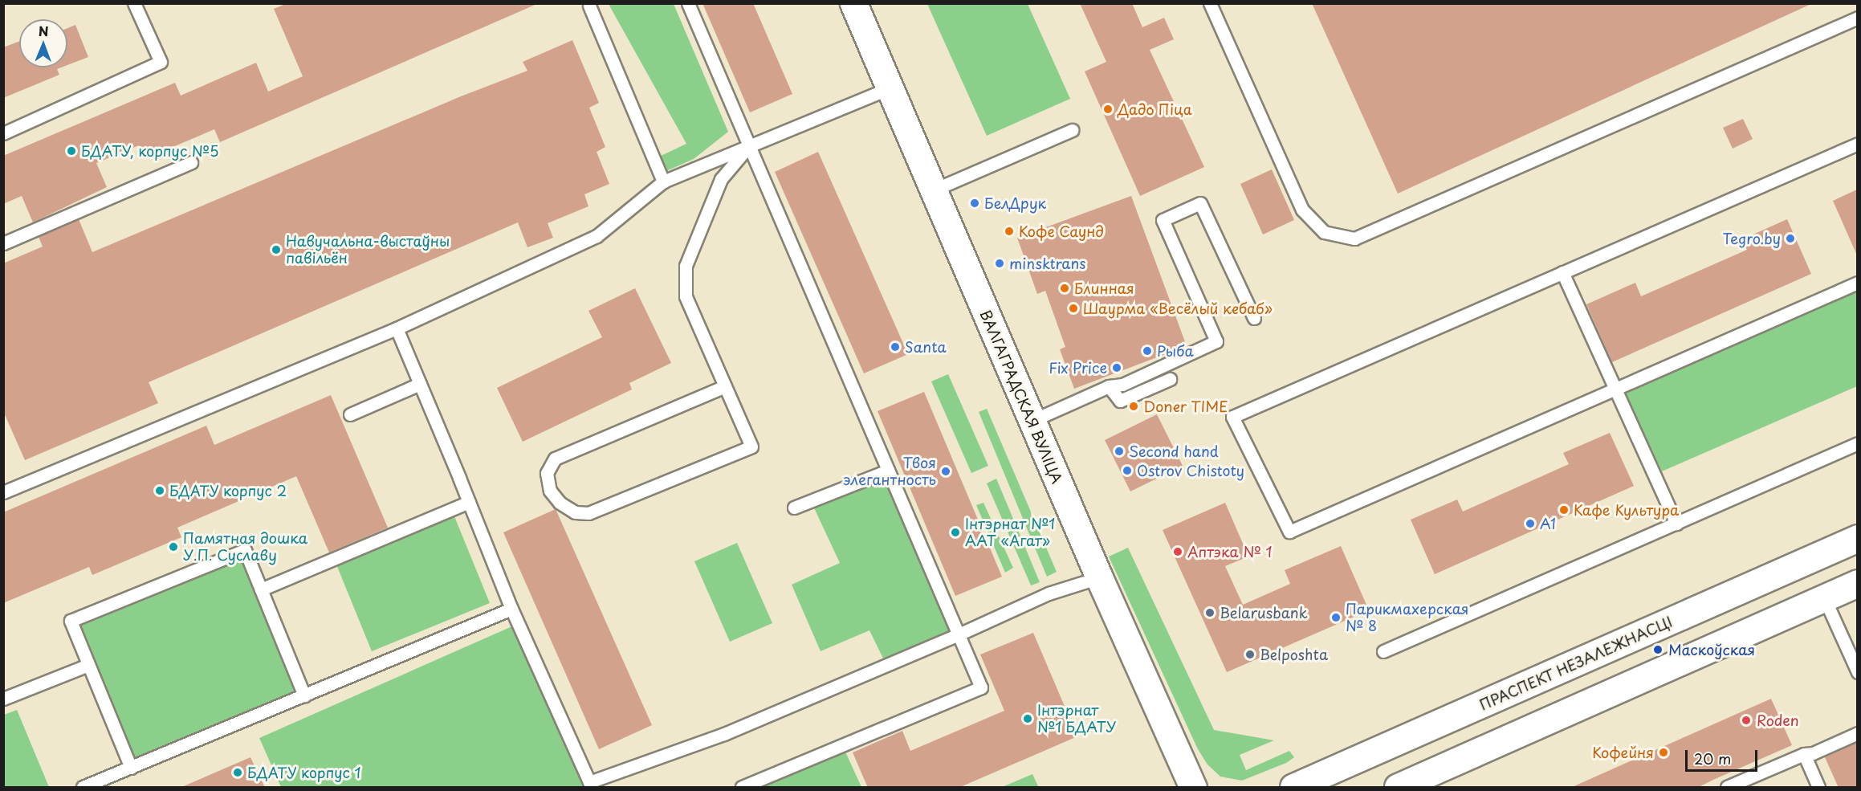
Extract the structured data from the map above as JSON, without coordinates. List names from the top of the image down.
{
  "streets": {
    "main road": ["ВАЛГАГРАДСКАЯ ВУЛІЦА", "ПРАСПЕКТ НЕЗАЛЕЖНАСЦІ"]
  },
  "places": [
    "Дадо Піца",
    "БДАТУ, корпус №5",
    "БелДрук",
    "Кофе Саунд",
    "Tegro.by",
    "Навучальна-выстаўны павільён",
    "minsktrans",
    "Блинная",
    "Шаурма «Весёлый кебаб»",
    "Santa",
    "Рыба",
    "Fix Price",
    "Doner TIME",
    "Second hand",
    "Ostrov Chistoty",
    "Твоя элегантность",
    "БДАТУ корпус 2",
    "Кафе Культура",
    "A1",
    "Інтэрнат №1 ААТ «Агат»",
    "Памятная дошка У.П. Суславу",
    "Аптэка № 1",
    "Belarusbank",
    "Парикмахерская № 8",
    "Маскоўская",
    "Belposhta",
    "Інтэрнат №1 БДАТУ",
    "Roden",
    "Кофейня",
    "БДАТУ корпус 1"
  ],
  "scale_bar": "20 m",
  "north": "top"
}
